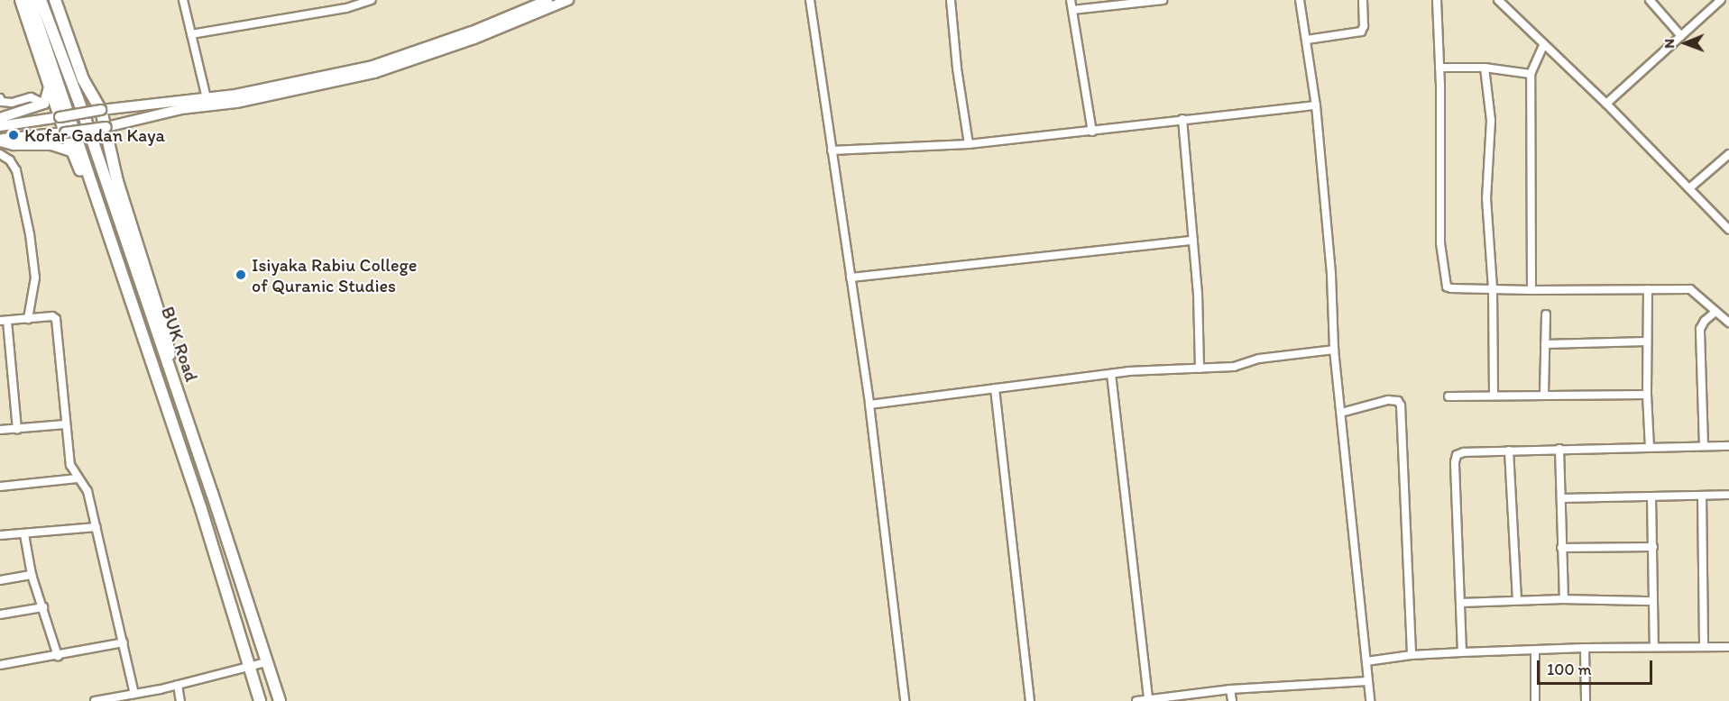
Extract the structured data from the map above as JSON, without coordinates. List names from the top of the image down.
{
  "streets": {
    "main road": ["BUK Road"]
  },
  "places": ["Kofar Gadan Kaya", "Isiyaka Rabiu College of Quranic Studies"],
  "scale_bar": "100 m",
  "north": "left"
}
